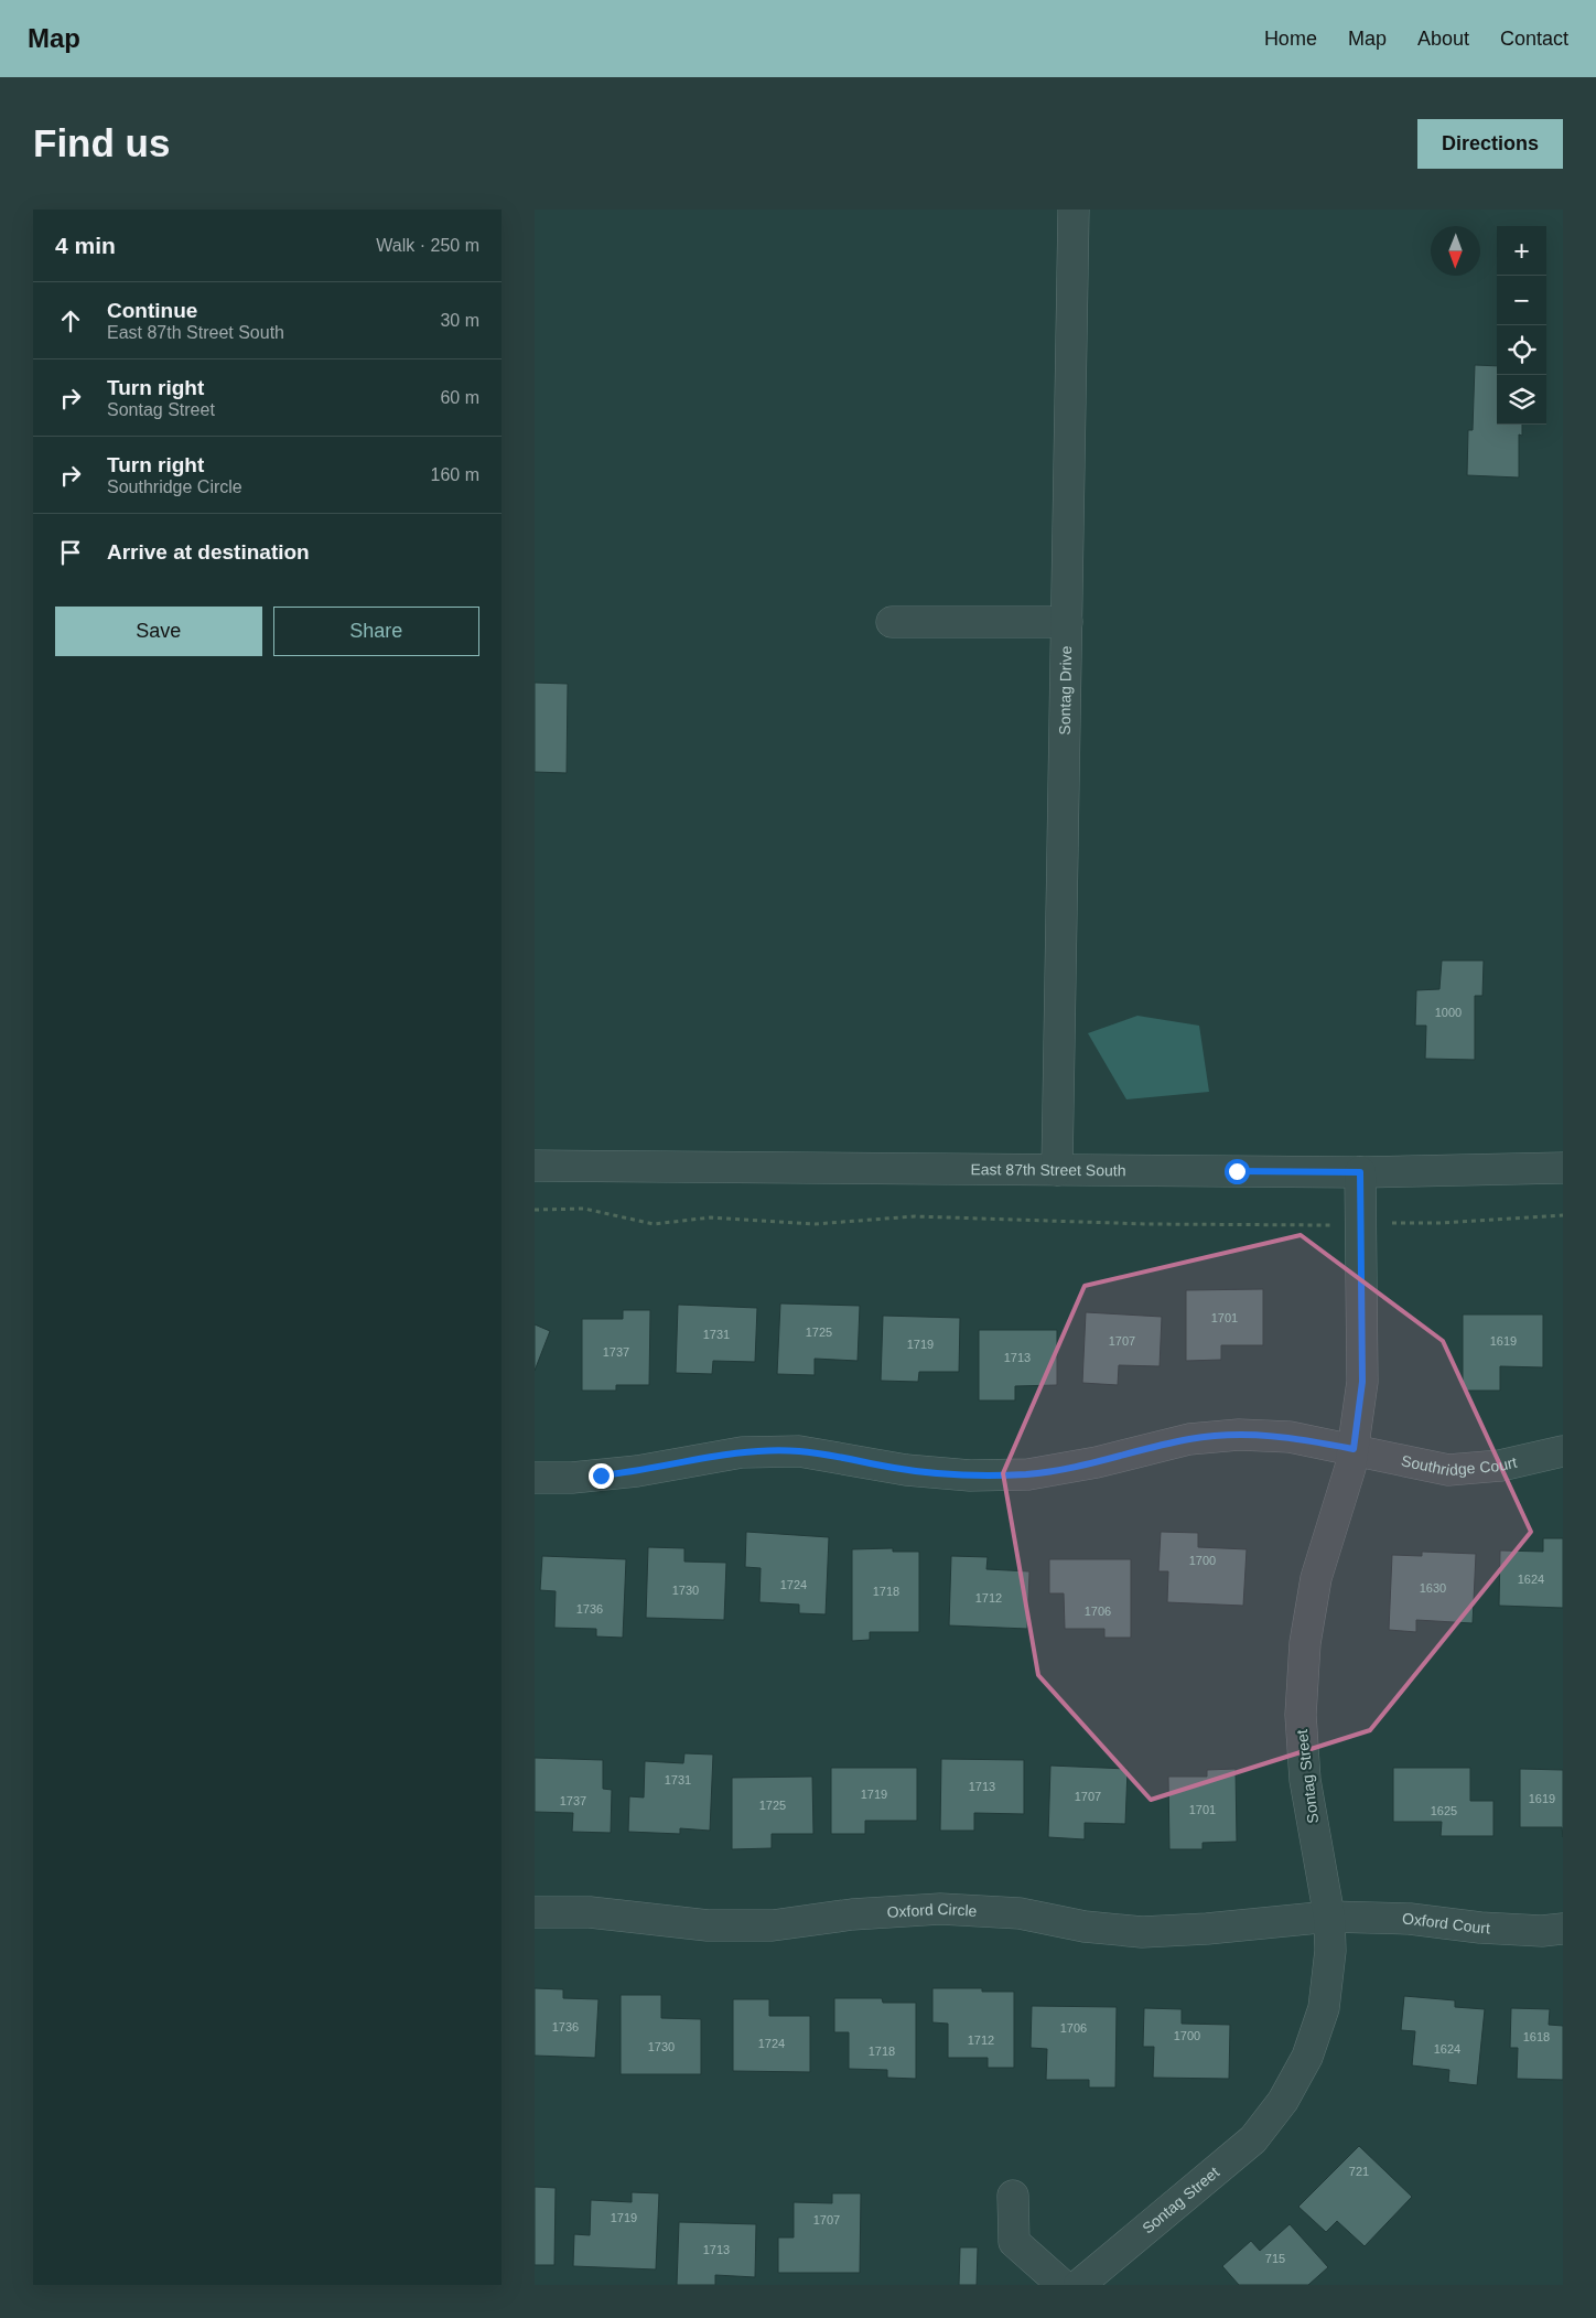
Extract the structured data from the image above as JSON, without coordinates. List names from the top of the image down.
{
  "streets": {
    "street": [
      "Sontag Drive",
      "East 87th Street South",
      "Southridge Court",
      "Sontag Street",
      "Oxford Circle",
      "Oxford Court"
    ]
  },
  "crossings": [
    ["Sontag Drive", "East 87th Street South"],
    ["East 87th Street South", "Sontag Street"],
    ["Southridge Court", "Sontag Street"],
    ["Sontag Street", "Oxford Circle"],
    ["Sontag Street", "Oxford Court"],
    ["Oxford Circle", "Oxford Court"]
  ],
  "house_numbers": [
    "1000",
    "1701",
    "1725",
    "1731",
    "1707",
    "1619",
    "1719",
    "1737",
    "1713",
    "1700",
    "1624",
    "1724",
    "1630",
    "1730",
    "1718",
    "1712",
    "1736",
    "1706",
    "1731",
    "1713",
    "1719",
    "1707",
    "1619",
    "1737",
    "1725",
    "1701",
    "1625",
    "1736",
    "1706",
    "1700",
    "1618",
    "1712",
    "1724",
    "1730",
    "1624",
    "1718",
    "721",
    "1719",
    "1707",
    "1713",
    "715"
  ],
  "north": "bottom",
  "page": {
    "header": "Map",
    "nav": [
      "Home",
      "Map",
      "About",
      "Contact"
    ],
    "buttons": [
      "Directions",
      ["Save", "Share"]
    ],
    "title": "Find us",
    "heading": ["4 min", "Walk · 250 m"],
    "map_buttons": ["+", "−"],
    "list": [
      ["Continue", "East 87th Street South", "30 m"],
      ["Turn right", "Sontag Street", "60 m"],
      ["Turn right", "Southridge Circle", "160 m"],
      "Arrive at destination"
    ]
  }
}
